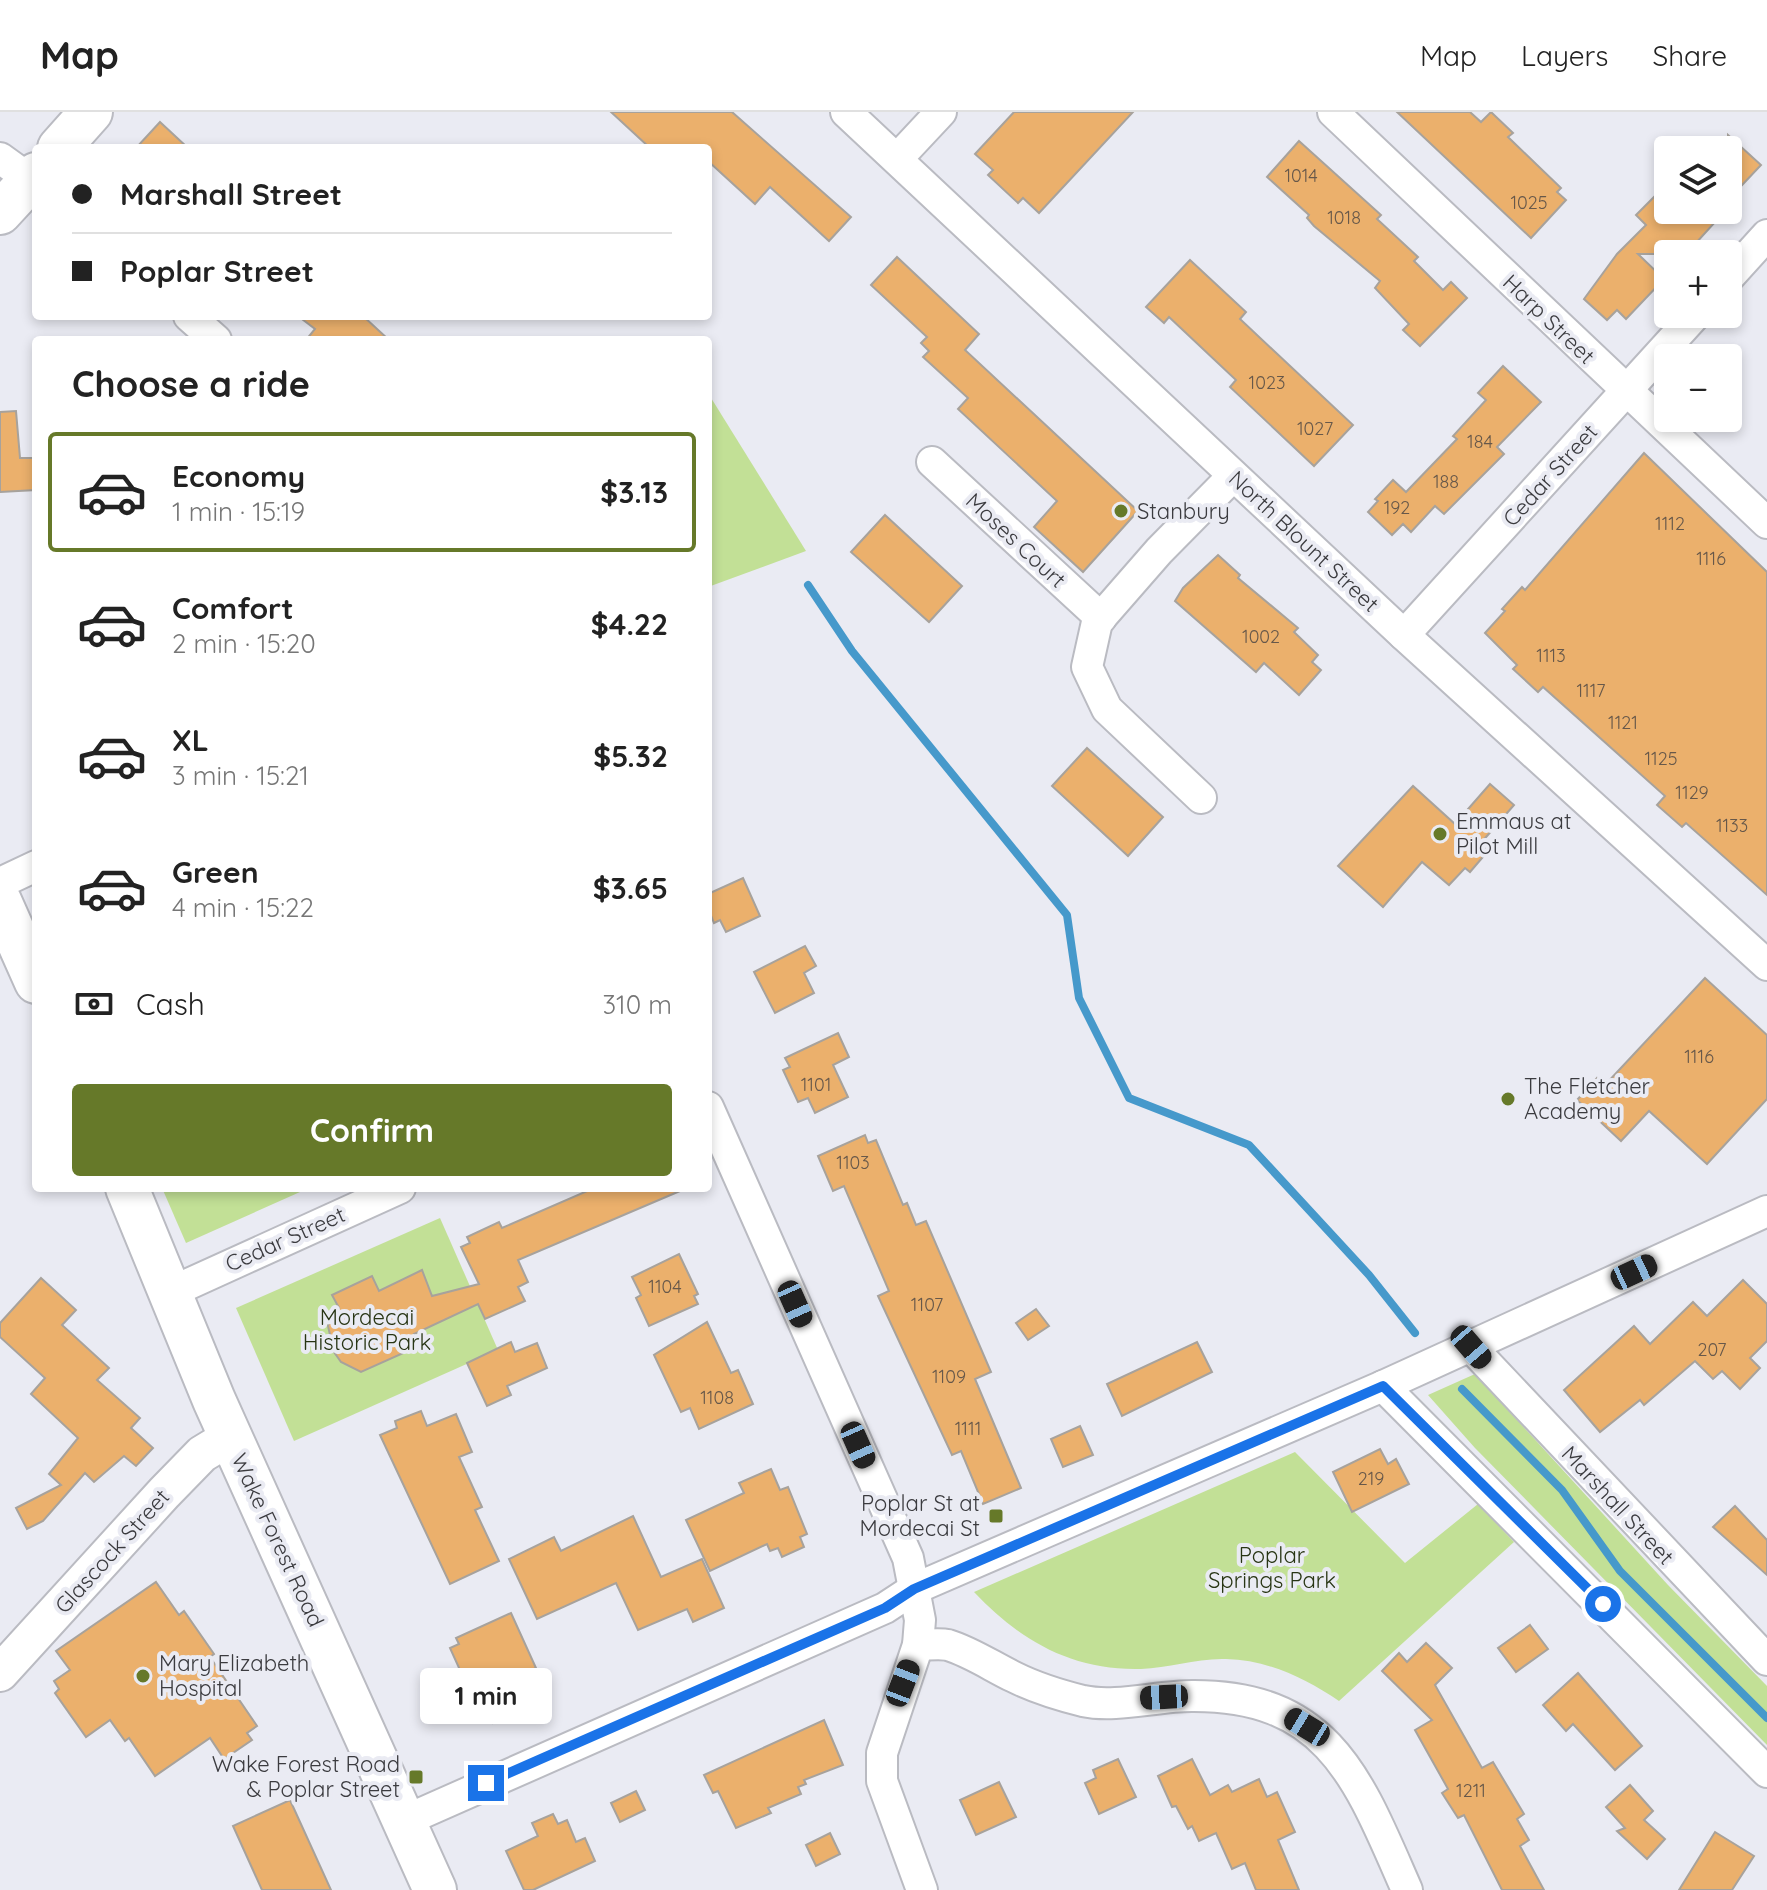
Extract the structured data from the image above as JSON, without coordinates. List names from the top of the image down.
{
  "streets": {
    "main road": ["Wake Forest Road"],
    "street": [
      "Harp Street",
      "Cedar Street",
      "Moses Court",
      "North Blount Street",
      "Marshall Street",
      "Glascock Street"
    ]
  },
  "crossings": [
    ["Harp Street", "Cedar Street"],
    ["Cedar Street", "North Blount Street"],
    ["Cedar Street", "Wake Forest Road"],
    ["Wake Forest Road", "Glascock Street"]
  ],
  "parks": ["Mordecai Historic Park", "Poplar Springs Park"],
  "places": {
    "other": [
      "Stanbury",
      "Emmaus at Pilot Mill",
      "The Fletcher Academy",
      "Mary Elizabeth Hospital"
    ],
    "transit": ["Poplar St at Mordecai St", "Wake Forest Road & Poplar Street"]
  },
  "house_numbers": [
    "1014",
    "1025",
    "1018",
    "1023",
    "1027",
    "184",
    "188",
    "192",
    "1112",
    "1116",
    "1002",
    "1113",
    "1117",
    "1121",
    "1125",
    "1129",
    "1133",
    "1116",
    "1101",
    "1103",
    "1104",
    "1107",
    "207",
    "1109",
    "1108",
    "1111",
    "219",
    "1211"
  ],
  "page": {
    "header": "Map",
    "nav": ["Map", "Layers", "Share"],
    "map_buttons": ["+", "−"],
    "banner": ["Marshall Street", "Poplar Street"],
    "heading": "Choose a ride",
    "list": [
      {
        "name": "Economy",
        "note": "1 min · 15:19",
        "value": "$3.13"
      },
      {
        "name": "Comfort",
        "note": "2 min · 15:20",
        "value": "$4.22"
      },
      {
        "name": "XL",
        "note": "3 min · 15:21",
        "value": "$5.32"
      },
      {
        "name": "Green",
        "note": "4 min · 15:22",
        "value": "$3.65"
      }
    ],
    "pay": ["Cash", "310 m"],
    "buttons": "Confirm",
    "bubble": "1 min"
  }
}
